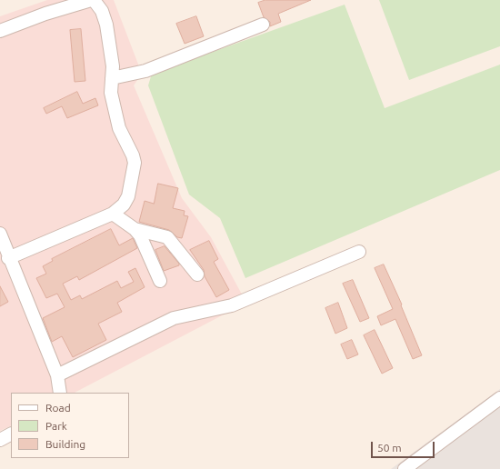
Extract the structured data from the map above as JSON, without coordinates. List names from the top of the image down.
{
  "legend": ["Road", "Park", "Building"],
  "scale_bar": "50 m"
}
